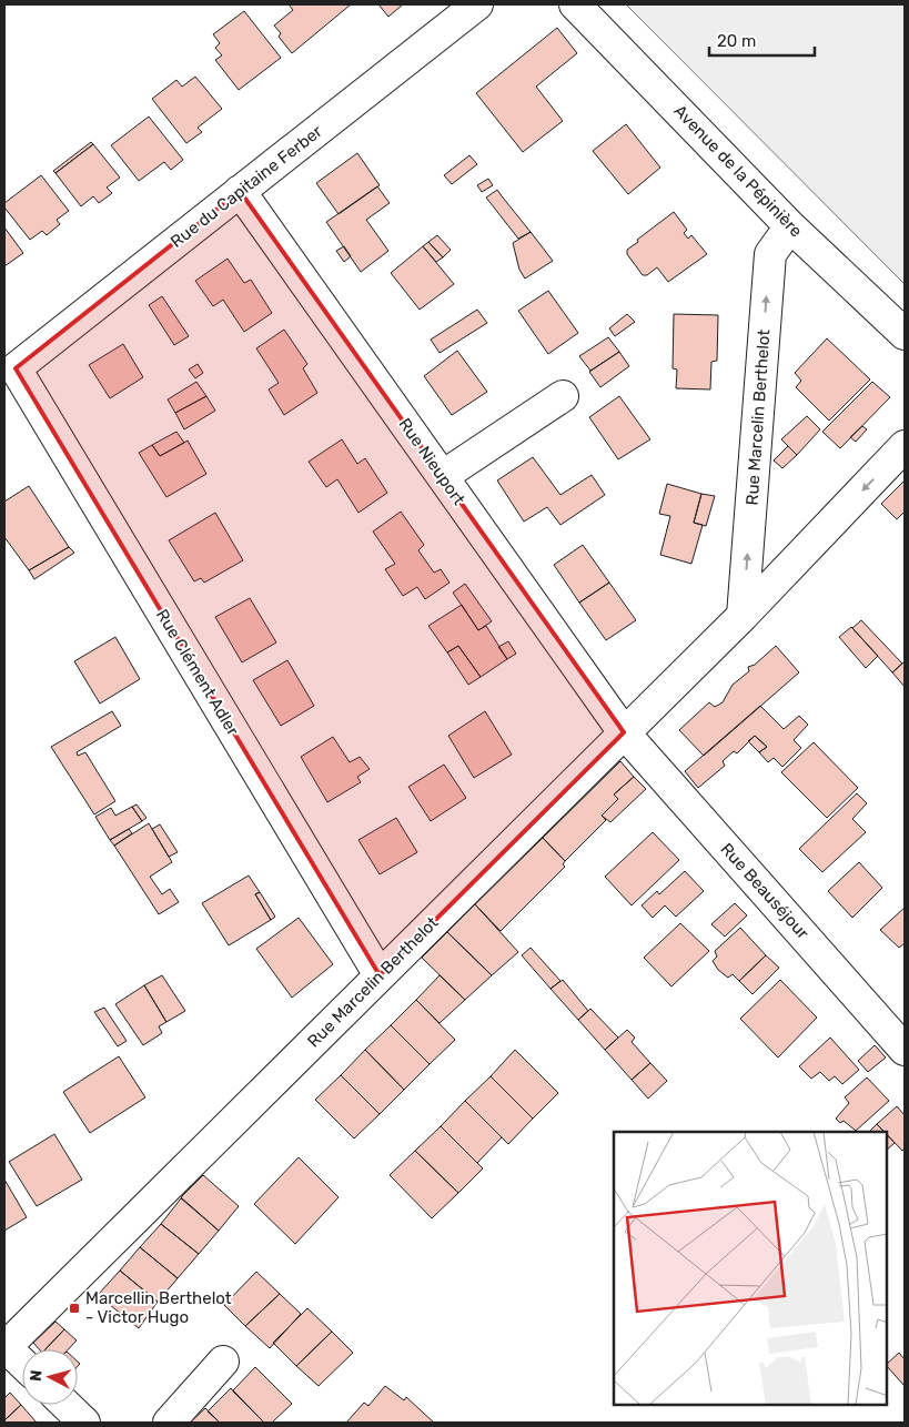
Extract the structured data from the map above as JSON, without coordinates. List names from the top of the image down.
{
  "streets": {
    "street": [
      "Avenue de la Pépinière",
      "Rue du Capitaine Ferber",
      "Rue Marcelin Berthelot",
      "Rue Nieuport",
      "Rue Clément Adler",
      "Rue Beauséjour"
    ]
  },
  "crossings": [
    ["Avenue de la Pépinière", "Rue Marcelin Berthelot"],
    ["Rue du Capitaine Ferber", "Rue Nieuport"],
    ["Rue du Capitaine Ferber", "Rue Clément Adler"],
    ["Rue Marcelin Berthelot", "Rue Nieuport"],
    ["Rue Marcelin Berthelot", "Rue Clément Adler"],
    ["Rue Marcelin Berthelot", "Rue Beauséjour"],
    ["Rue Nieuport", "Rue Beauséjour"]
  ],
  "places": {
    "transit": ["Marcellin Berthelot - Victor Hugo"]
  },
  "scale_bar": "20 m",
  "north": "left"
}
